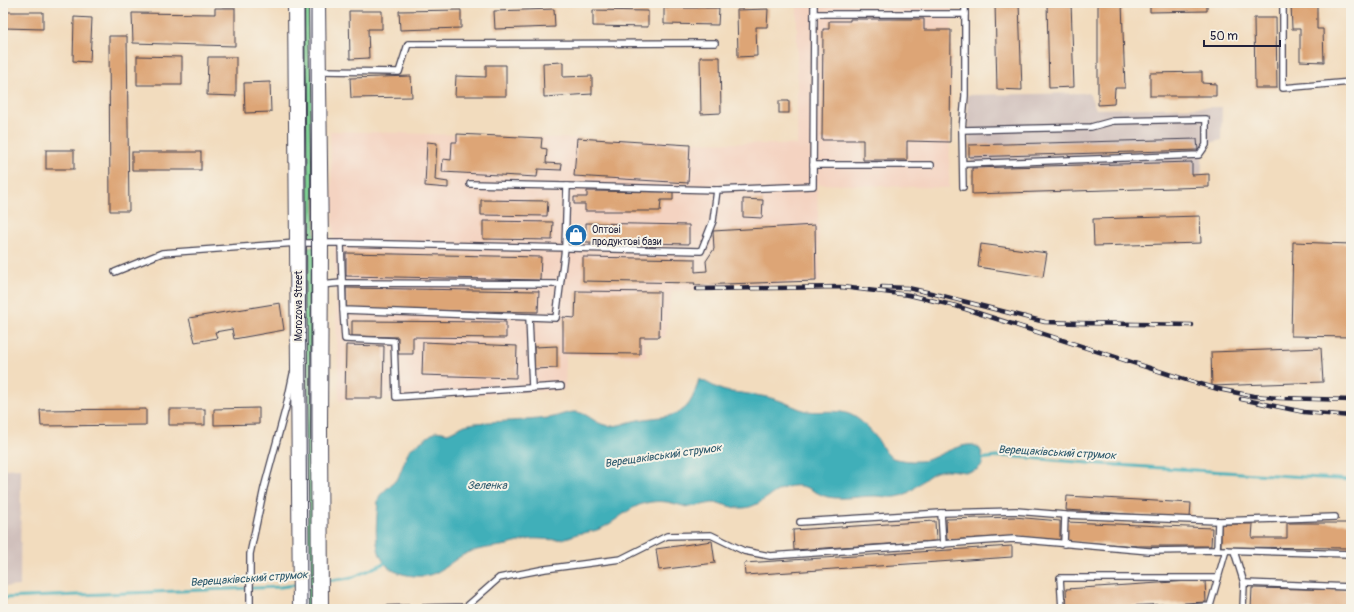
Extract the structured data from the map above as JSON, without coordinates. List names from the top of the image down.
{
  "streets": {
    "main road": ["Morozova Street"]
  },
  "water": ["Верещаківський струмок", "Зеленка"],
  "places": {
    "shop": ["Оптові продуктові бази"]
  },
  "scale_bar": "50 m"
}
